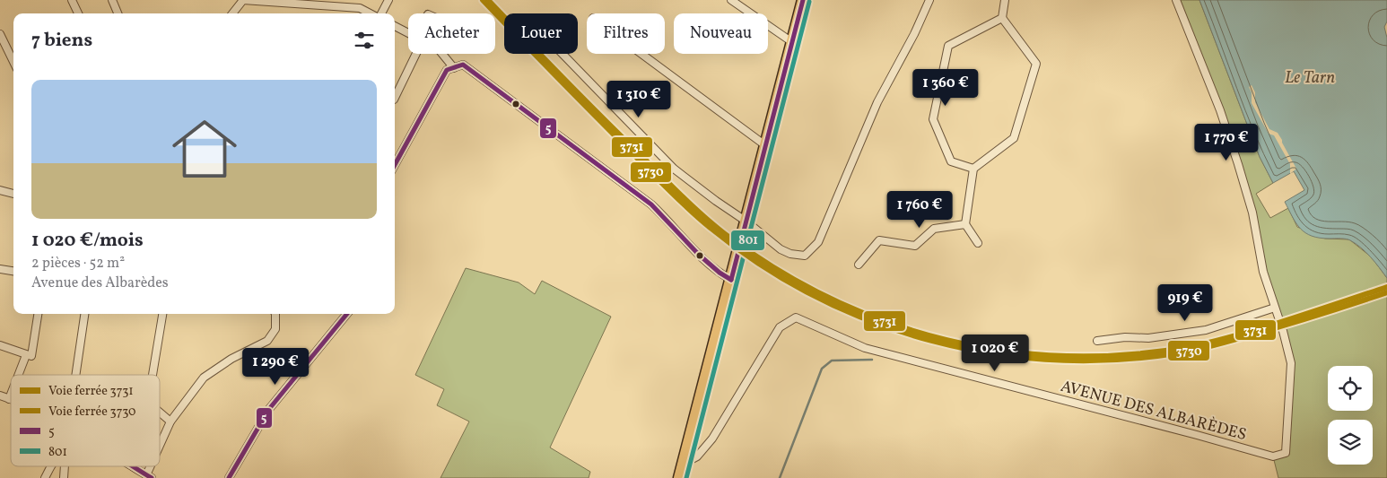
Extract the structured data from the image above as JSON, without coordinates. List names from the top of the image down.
{
  "streets": {
    "street": ["AVENUE DES ALBARÈDES"]
  },
  "water": ["Le Tarn"],
  "lines": [
    "rail line 3731",
    "rail line 3730",
    "transit line 5",
    "transit line 801"
  ],
  "legend": [
    "Voie ferrée 3731",
    "Voie ferrée 3730",
    "5",
    "801"
  ],
  "page": {
    "chip": [
      "Acheter",
      "Louer",
      "Filtres",
      "Nouveau"
    ],
    "heading": "7 biens",
    "list": [
      {
        "name": "1 020 €/mois",
        "note": "2 pièces · 52 m² · Avenue des Albarèdes"
      }
    ],
    "price": [
      "1 360 €",
      "1 310 €",
      "1 770 €",
      "1 760 €",
      "919 €",
      "1 020 €",
      "1 290 €"
    ]
  }
}
